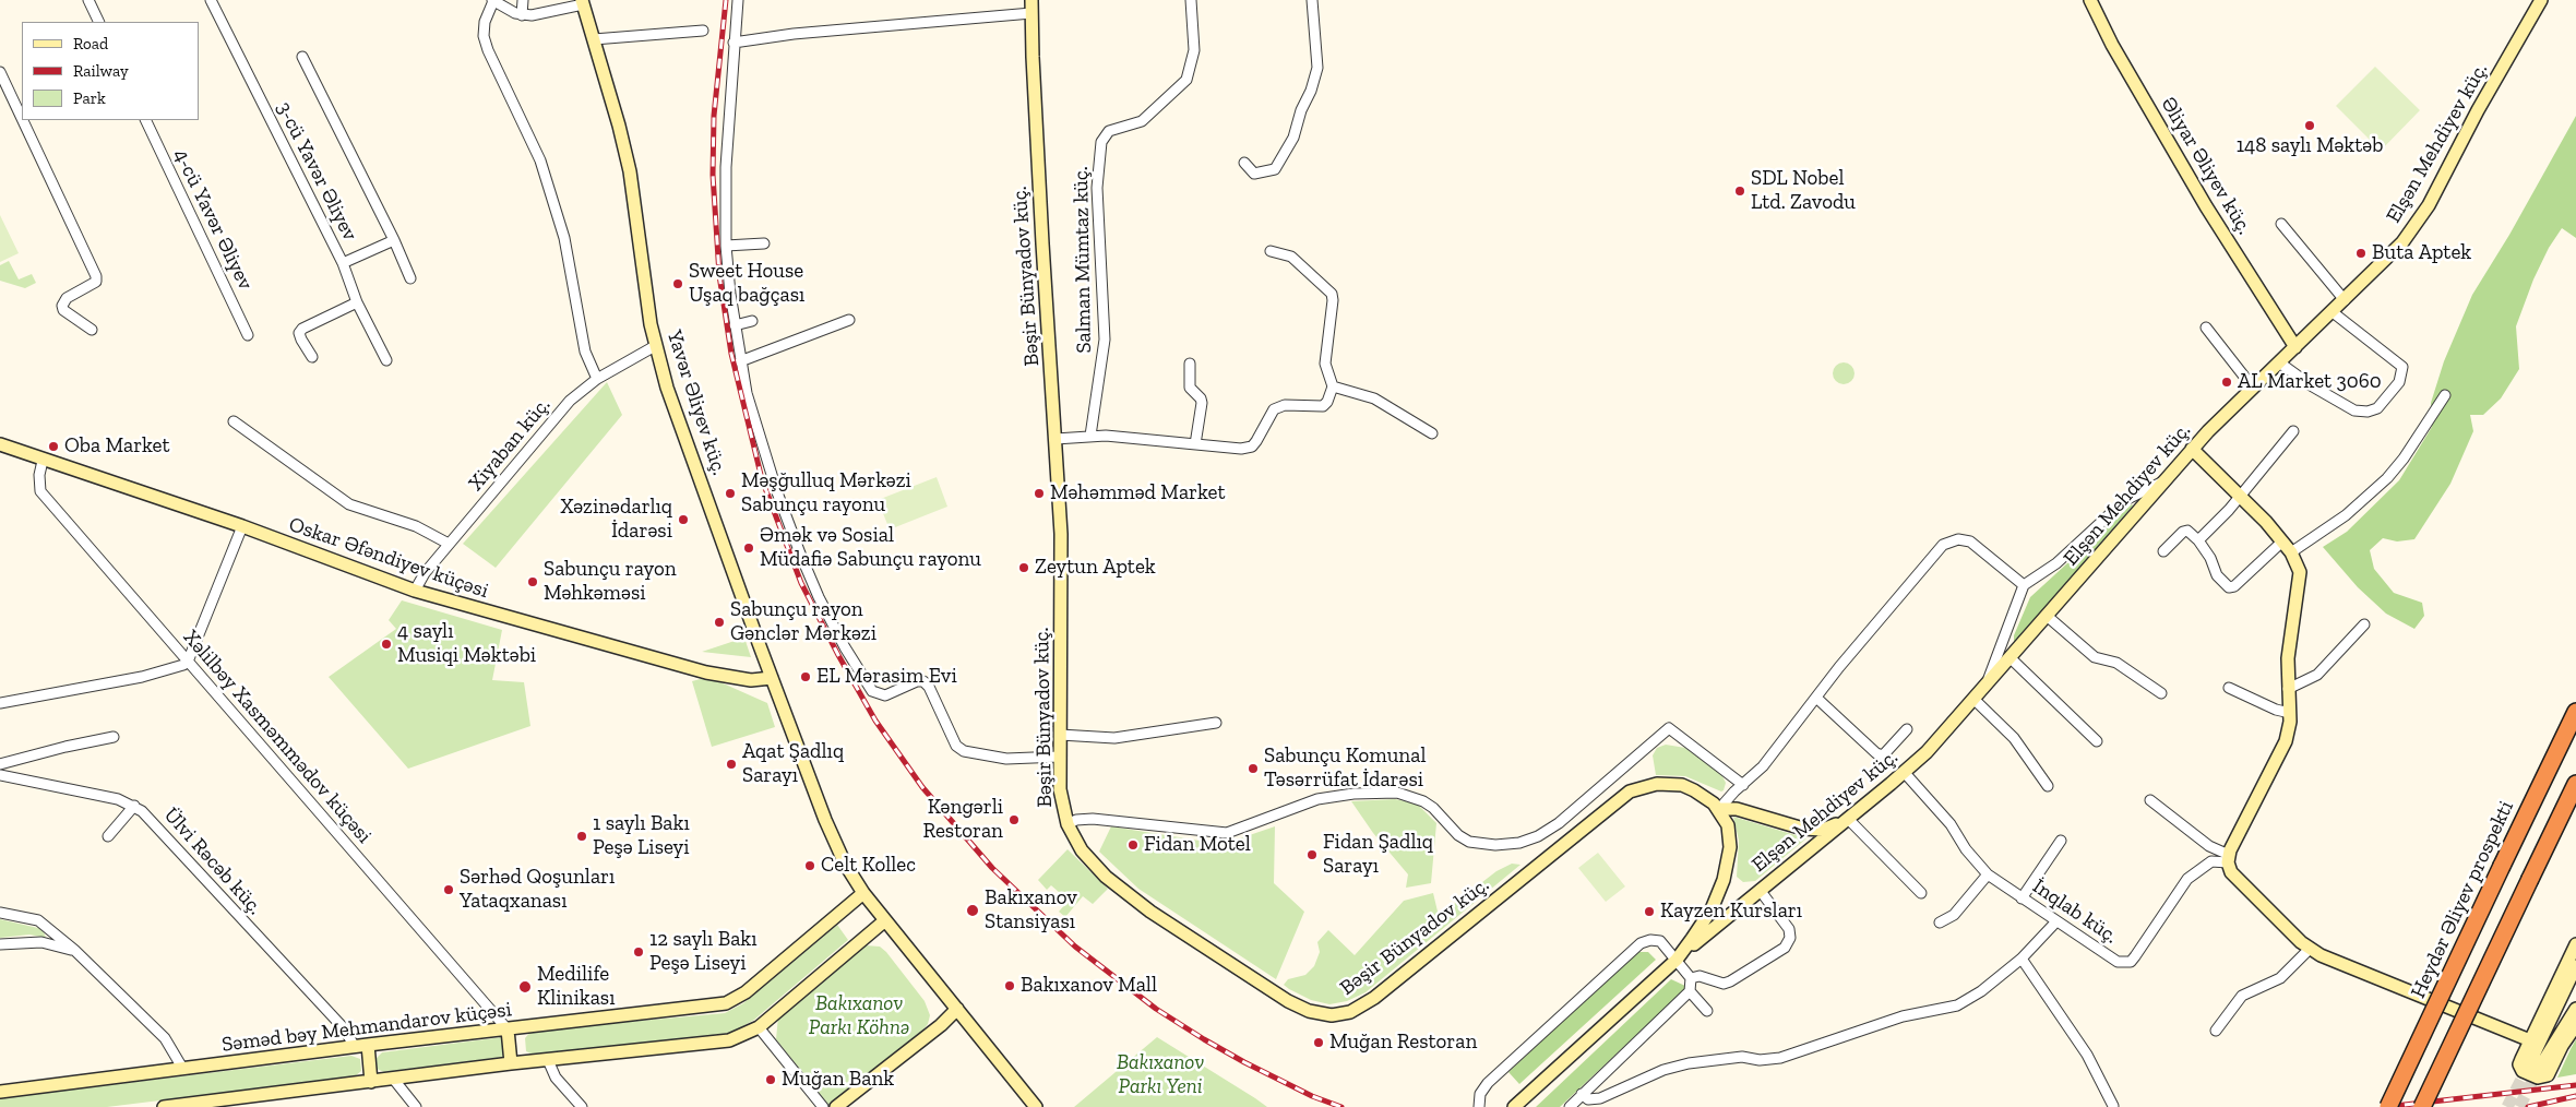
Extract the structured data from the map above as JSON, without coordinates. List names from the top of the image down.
{
  "streets": {
    "highway": ["Heydər Əliyev prospekti"],
    "street": [
      "Elşən Mehdiyev küç.",
      "Əliyar Əliyev küç.",
      "3-cü Yavər Əliyev",
      "4-cü Yavər Əliyev",
      "Salman Mümtaz küç.",
      "Bəşir Bünyadov küç.",
      "Yavər Əliyev küç.",
      "Xiyaban küç.",
      "Oskar Əfəndiyev küçəsi",
      "Xəlilbəy Xasməmmədov küçəsi",
      "Ülvi Rəcəb küç.",
      "İnqlab küç.",
      "Səməd bəy Mehmandarov küçəsi"
    ]
  },
  "crossings": [
    ["Elşən Mehdiyev küç.", "Əliyar Əliyev küç."],
    ["Elşən Mehdiyev küç.", "İnqlab küç."],
    ["Yavər Əliyev küç.", "Xiyaban küç."],
    ["Yavər Əliyev küç.", "Oskar Əfəndiyev küçəsi"],
    ["Yavər Əliyev küç.", "Səməd bəy Mehmandarov küçəsi"],
    ["Xiyaban küç.", "Oskar Əfəndiyev küçəsi"],
    ["Oskar Əfəndiyev küçəsi", "Xəlilbəy Xasməmmədov küçəsi"],
    ["Xəlilbəy Xasməmmədov küçəsi", "Səməd bəy Mehmandarov küçəsi"],
    ["Ülvi Rəcəb küç.", "Səməd bəy Mehmandarov küçəsi"]
  ],
  "parks": ["Bakıxanov Parkı Köhnə", "Bakıxanov Parkı Yeni"],
  "places": [
    "148 saylı Məktəb",
    "SDL Nobel Ltd. Zavodu",
    "Buta Aptek",
    "Sweet House Uşaq bağçası",
    "AL Market 3060",
    "Oba Market",
    "Məşğulluq Mərkəzi Sabunçu rayonu",
    "Məhəmməd Market",
    "Xəzinədarlıq İdarəsi",
    "Əmək və Sosial Müdafiə Sabunçu rayonu",
    "Zeytun Aptek",
    "Sabunçu rayon Məhkəməsi",
    "Sabunçu rayon Gənclər Mərkəzi",
    "4 saylı Musiqi Məktəbi",
    "EL Mərasim Evi",
    "Aqat Şadlıq Sarayı",
    "Sabunçu Komunal Təsərrüfat İdarəsi",
    "Kəngərli Restoran",
    "1 saylı Bakı Peşə Liseyi",
    "Fidan Motel",
    "Fidan Şadlıq Sarayı",
    "Celt Kollec",
    "Sərhəd Qoşunları Yataqxanası",
    "Bakıxanov Stansiyası",
    "Kayzen Kursları",
    "12 saylı Bakı Peşə Liseyi",
    "Bakıxanov Mall",
    "Medilife Klinikası",
    "Muğan Restoran",
    "Muğan Bank"
  ],
  "legend": ["Road", "Railway", "Park"]
}
